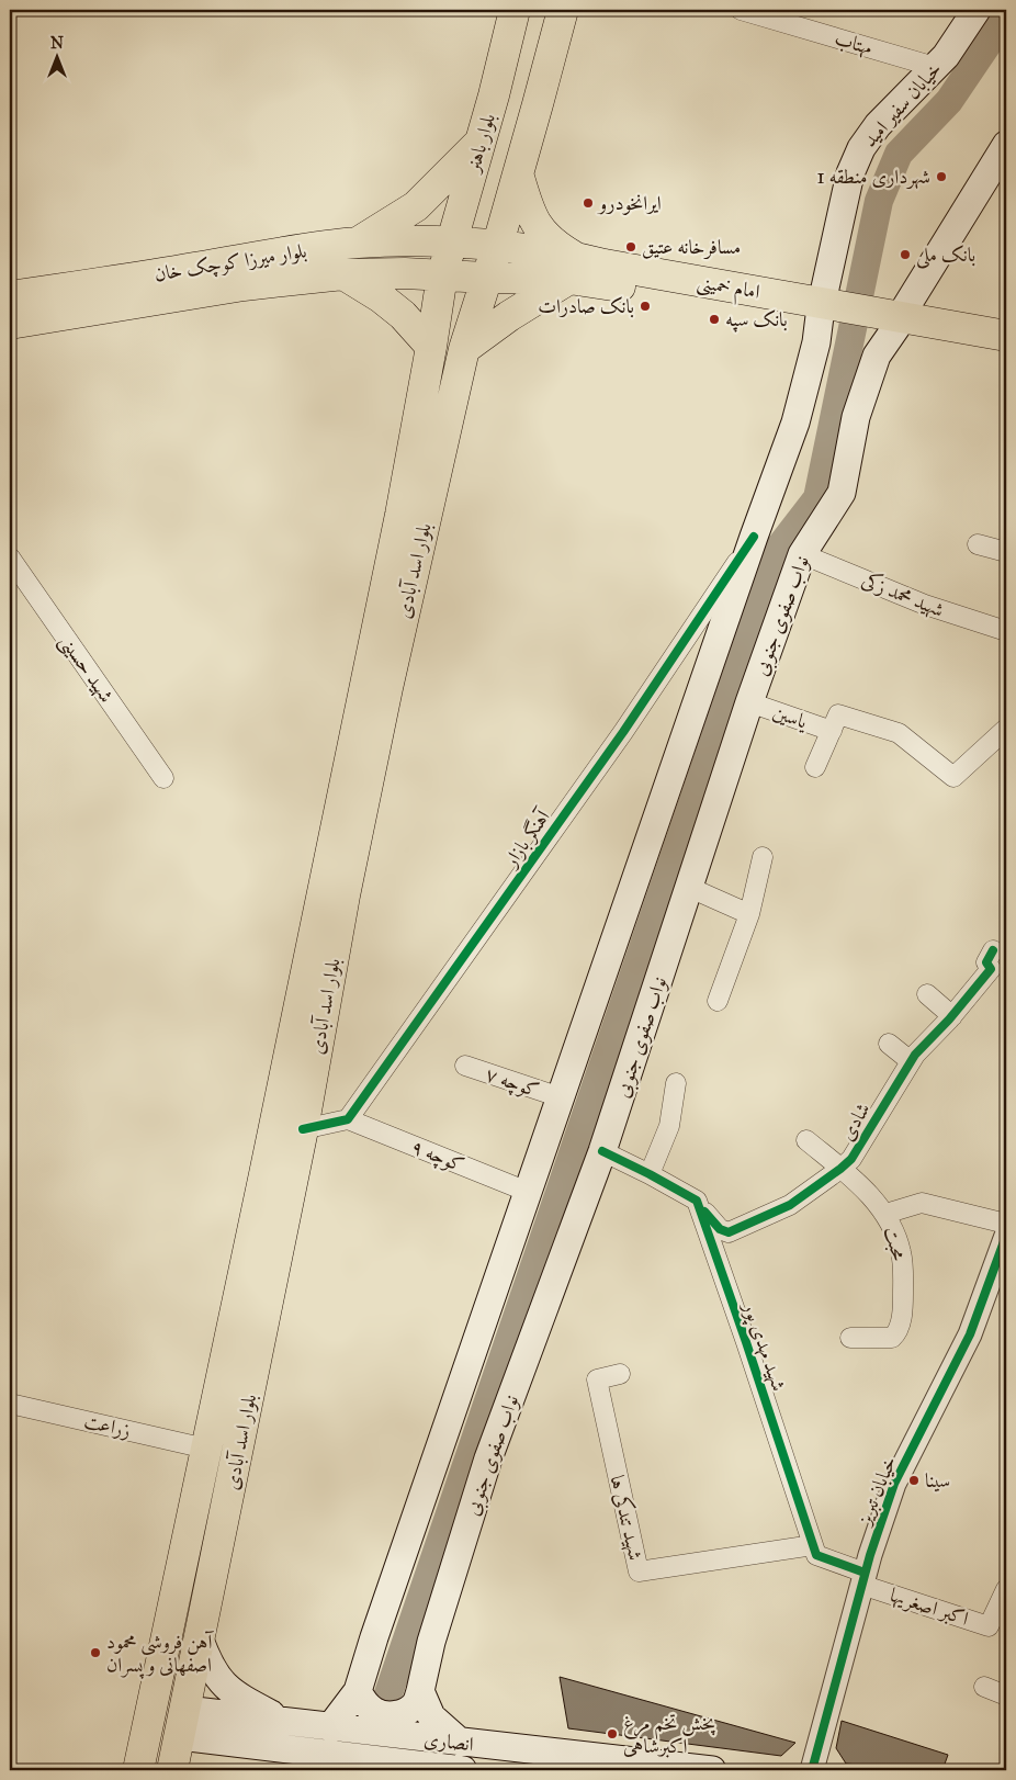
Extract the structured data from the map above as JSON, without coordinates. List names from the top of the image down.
{
  "streets": {
    "main road": [
      "خیابان سفیر امید",
      "بلوار باهنر",
      "بلوار میرزا کوچک خان",
      "امام خمینی",
      "بلوار اسد آبادی",
      "نواب صفوی جنوبی",
      "انصاری"
    ],
    "street": [
      "مهتاب",
      "شهید محمد زکی",
      "شهید حسینی",
      "یاسین",
      "آهنگر بازار",
      "کوچه ۷",
      "شادی",
      "کوچه ۹",
      "محبت",
      "شهید مهدی پور",
      "زراعت",
      "خیابان تبریز",
      "شهید تندکی ها",
      "اکبر اصغریها"
    ]
  },
  "crossings": [
    ["مهتاب", "خیابان سفیر امید"],
    ["خیابان سفیر امید", "امام خمینی"],
    ["بلوار باهنر", "بلوار میرزا کوچک خان"],
    ["بلوار باهنر", "امام خمینی"],
    ["بلوار باهنر", "بلوار اسد آبادی"],
    ["بلوار میرزا کوچک خان", "امام خمینی"],
    ["بلوار میرزا کوچک خان", "بلوار اسد آبادی"],
    ["امام خمینی", "بلوار اسد آبادی"],
    ["امام خمینی", "نواب صفوی جنوبی"],
    ["بلوار اسد آبادی", "زراعت"],
    ["بلوار اسد آبادی", "انصاری"],
    ["شهید محمد زکی", "نواب صفوی جنوبی"],
    ["نواب صفوی جنوبی", "یاسین"],
    ["آهنگر بازار", "کوچه ۹"],
    ["شادی", "محبت"],
    ["شادی", "شهید مهدی پور"],
    ["شهید مهدی پور", "شهید تندکی ها"],
    ["خیابان تبریز", "اکبر اصغریها"]
  ],
  "places": [
    "شهرداری منطقه 1",
    "ایرانخودرو",
    "مسافرخانه عتیق",
    "بانک ملی",
    "بانک صادرات",
    "بانک سپه",
    "سینا",
    "آهن فروشی محمود اصفهانی و پسران",
    "پخش تخم مرغ اکبرشاهی"
  ],
  "north": "top"
}
